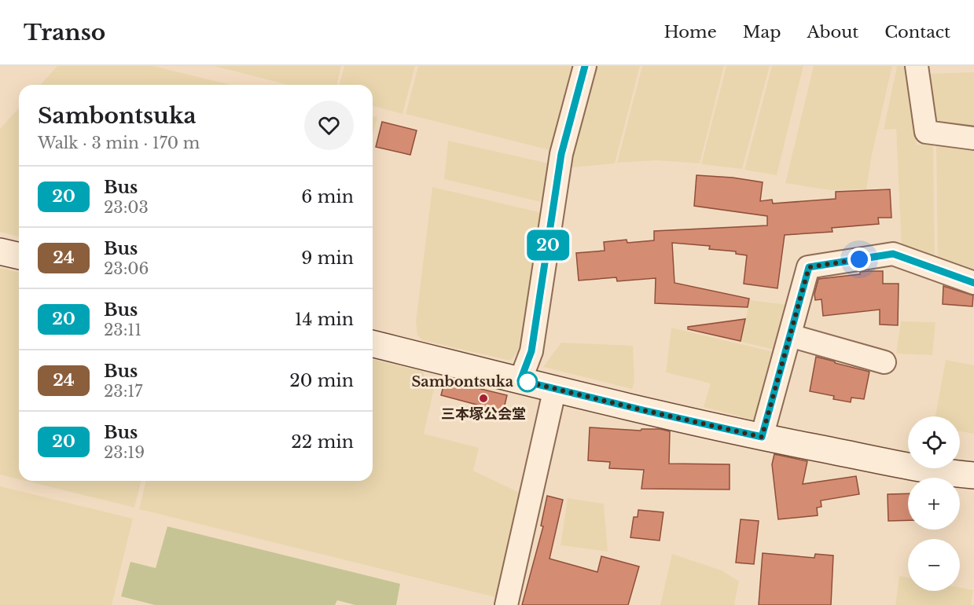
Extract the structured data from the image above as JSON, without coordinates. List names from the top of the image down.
{
  "places": ["Sambontsuka", "三本塚公会堂"],
  "lines": ["bus line 20"],
  "page": {
    "header": "Transo",
    "nav": [
      "Home",
      "Map",
      "About",
      "Contact"
    ],
    "on_map": "20",
    "heading": ["Sambontsuka", "Walk · 3 min · 170 m"],
    "list": [
      {
        "mark": "20",
        "name": "Bus",
        "note": "23:03",
        "value": "6 min"
      },
      {
        "mark": "24",
        "name": "Bus",
        "note": "23:06",
        "value": "9 min"
      },
      {
        "mark": "20",
        "name": "Bus",
        "note": "23:11",
        "value": "14 min"
      },
      {
        "mark": "24",
        "name": "Bus",
        "note": "23:17",
        "value": "20 min"
      },
      {
        "mark": "20",
        "name": "Bus",
        "note": "23:19",
        "value": "22 min"
      }
    ],
    "map_buttons": ["+", "−"]
  }
}
